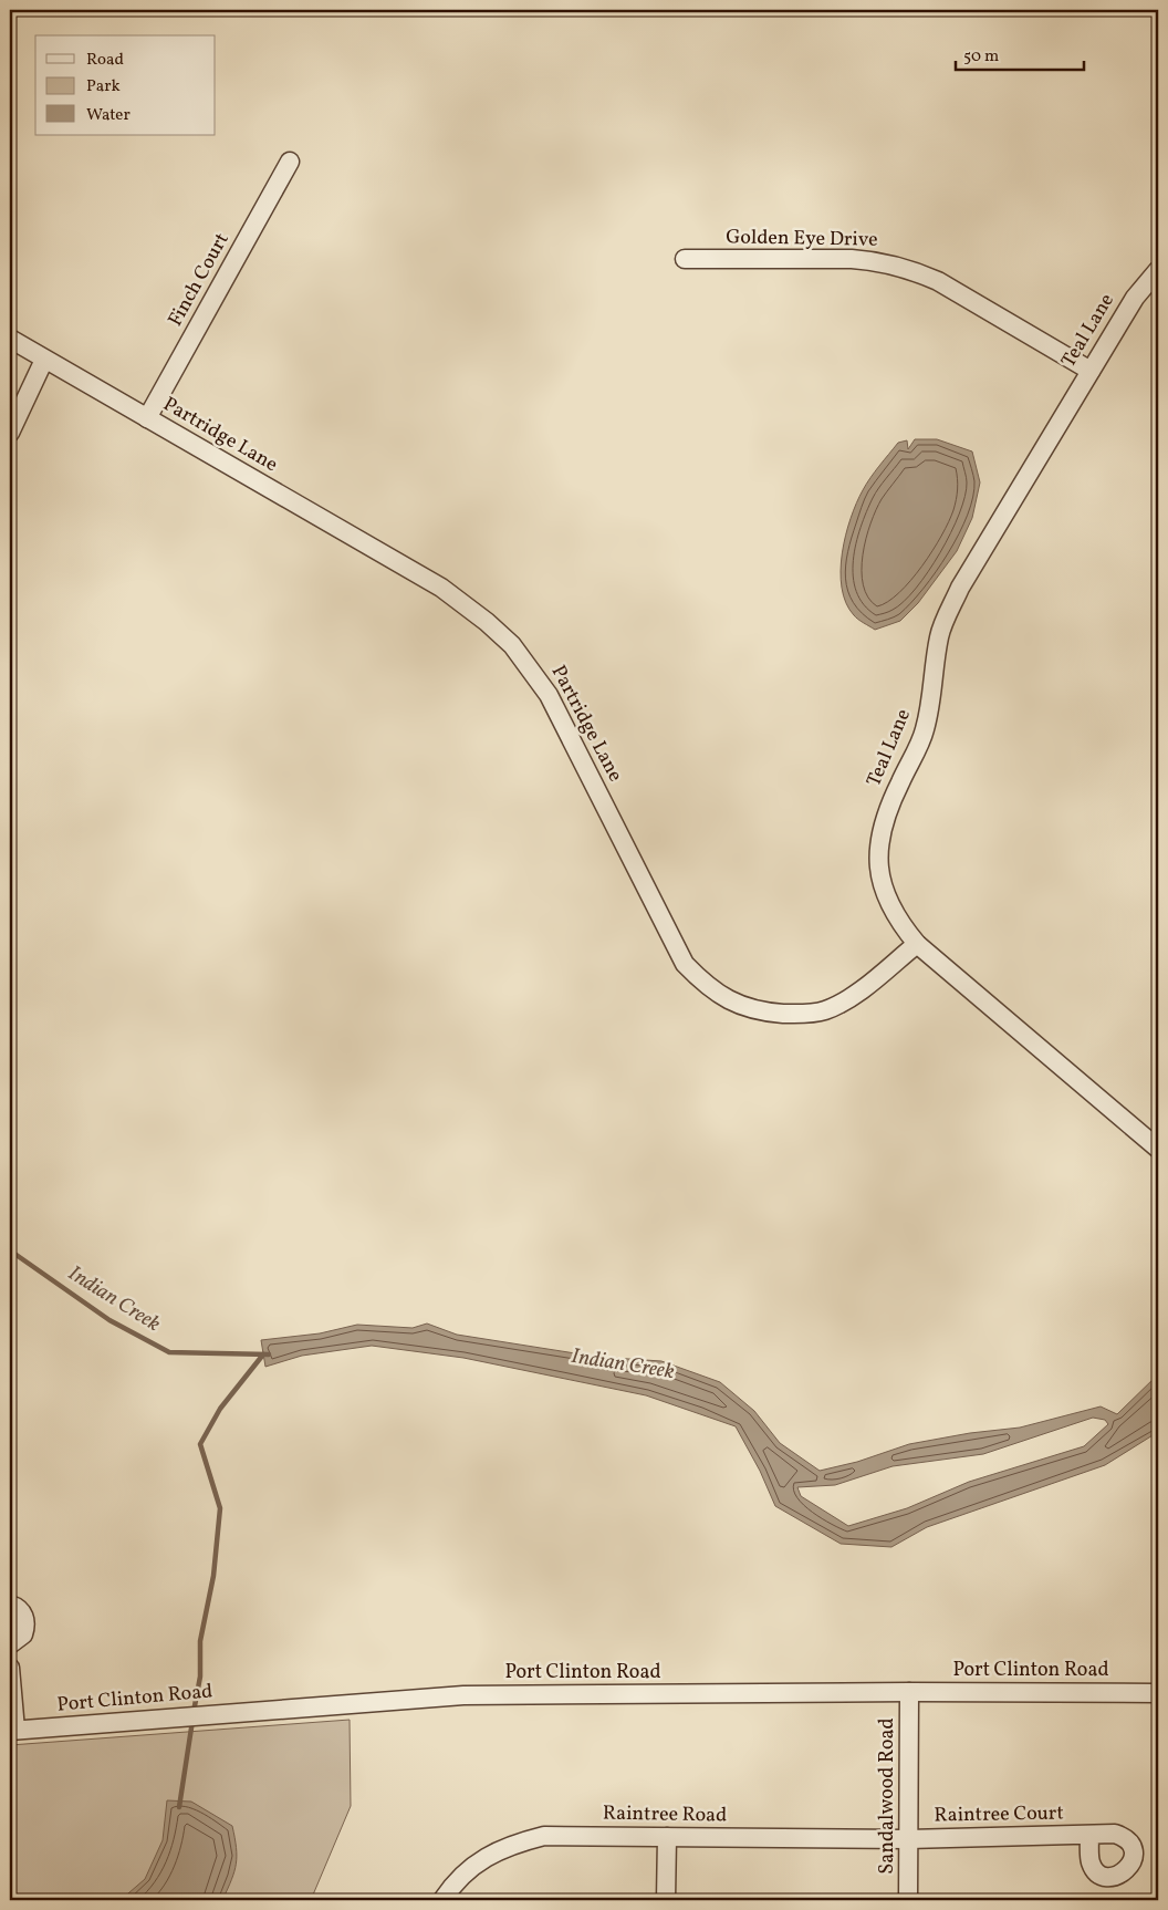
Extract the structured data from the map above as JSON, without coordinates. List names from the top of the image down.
{
  "streets": {
    "street": [
      "Golden Eye Drive",
      "Finch Court",
      "Teal Lane",
      "Partridge Lane",
      "Port Clinton Road",
      "Sandalwood Road",
      "Raintree Road",
      "Raintree Court"
    ]
  },
  "crossings": [
    ["Golden Eye Drive", "Teal Lane"],
    ["Finch Court", "Partridge Lane"],
    ["Teal Lane", "Partridge Lane"],
    ["Port Clinton Road", "Sandalwood Road"],
    ["Sandalwood Road", "Raintree Road"],
    ["Sandalwood Road", "Raintree Court"],
    ["Raintree Road", "Raintree Court"]
  ],
  "water": ["Indian Creek"],
  "legend": ["Road", "Park", "Water"],
  "scale_bar": "50 m"
}
